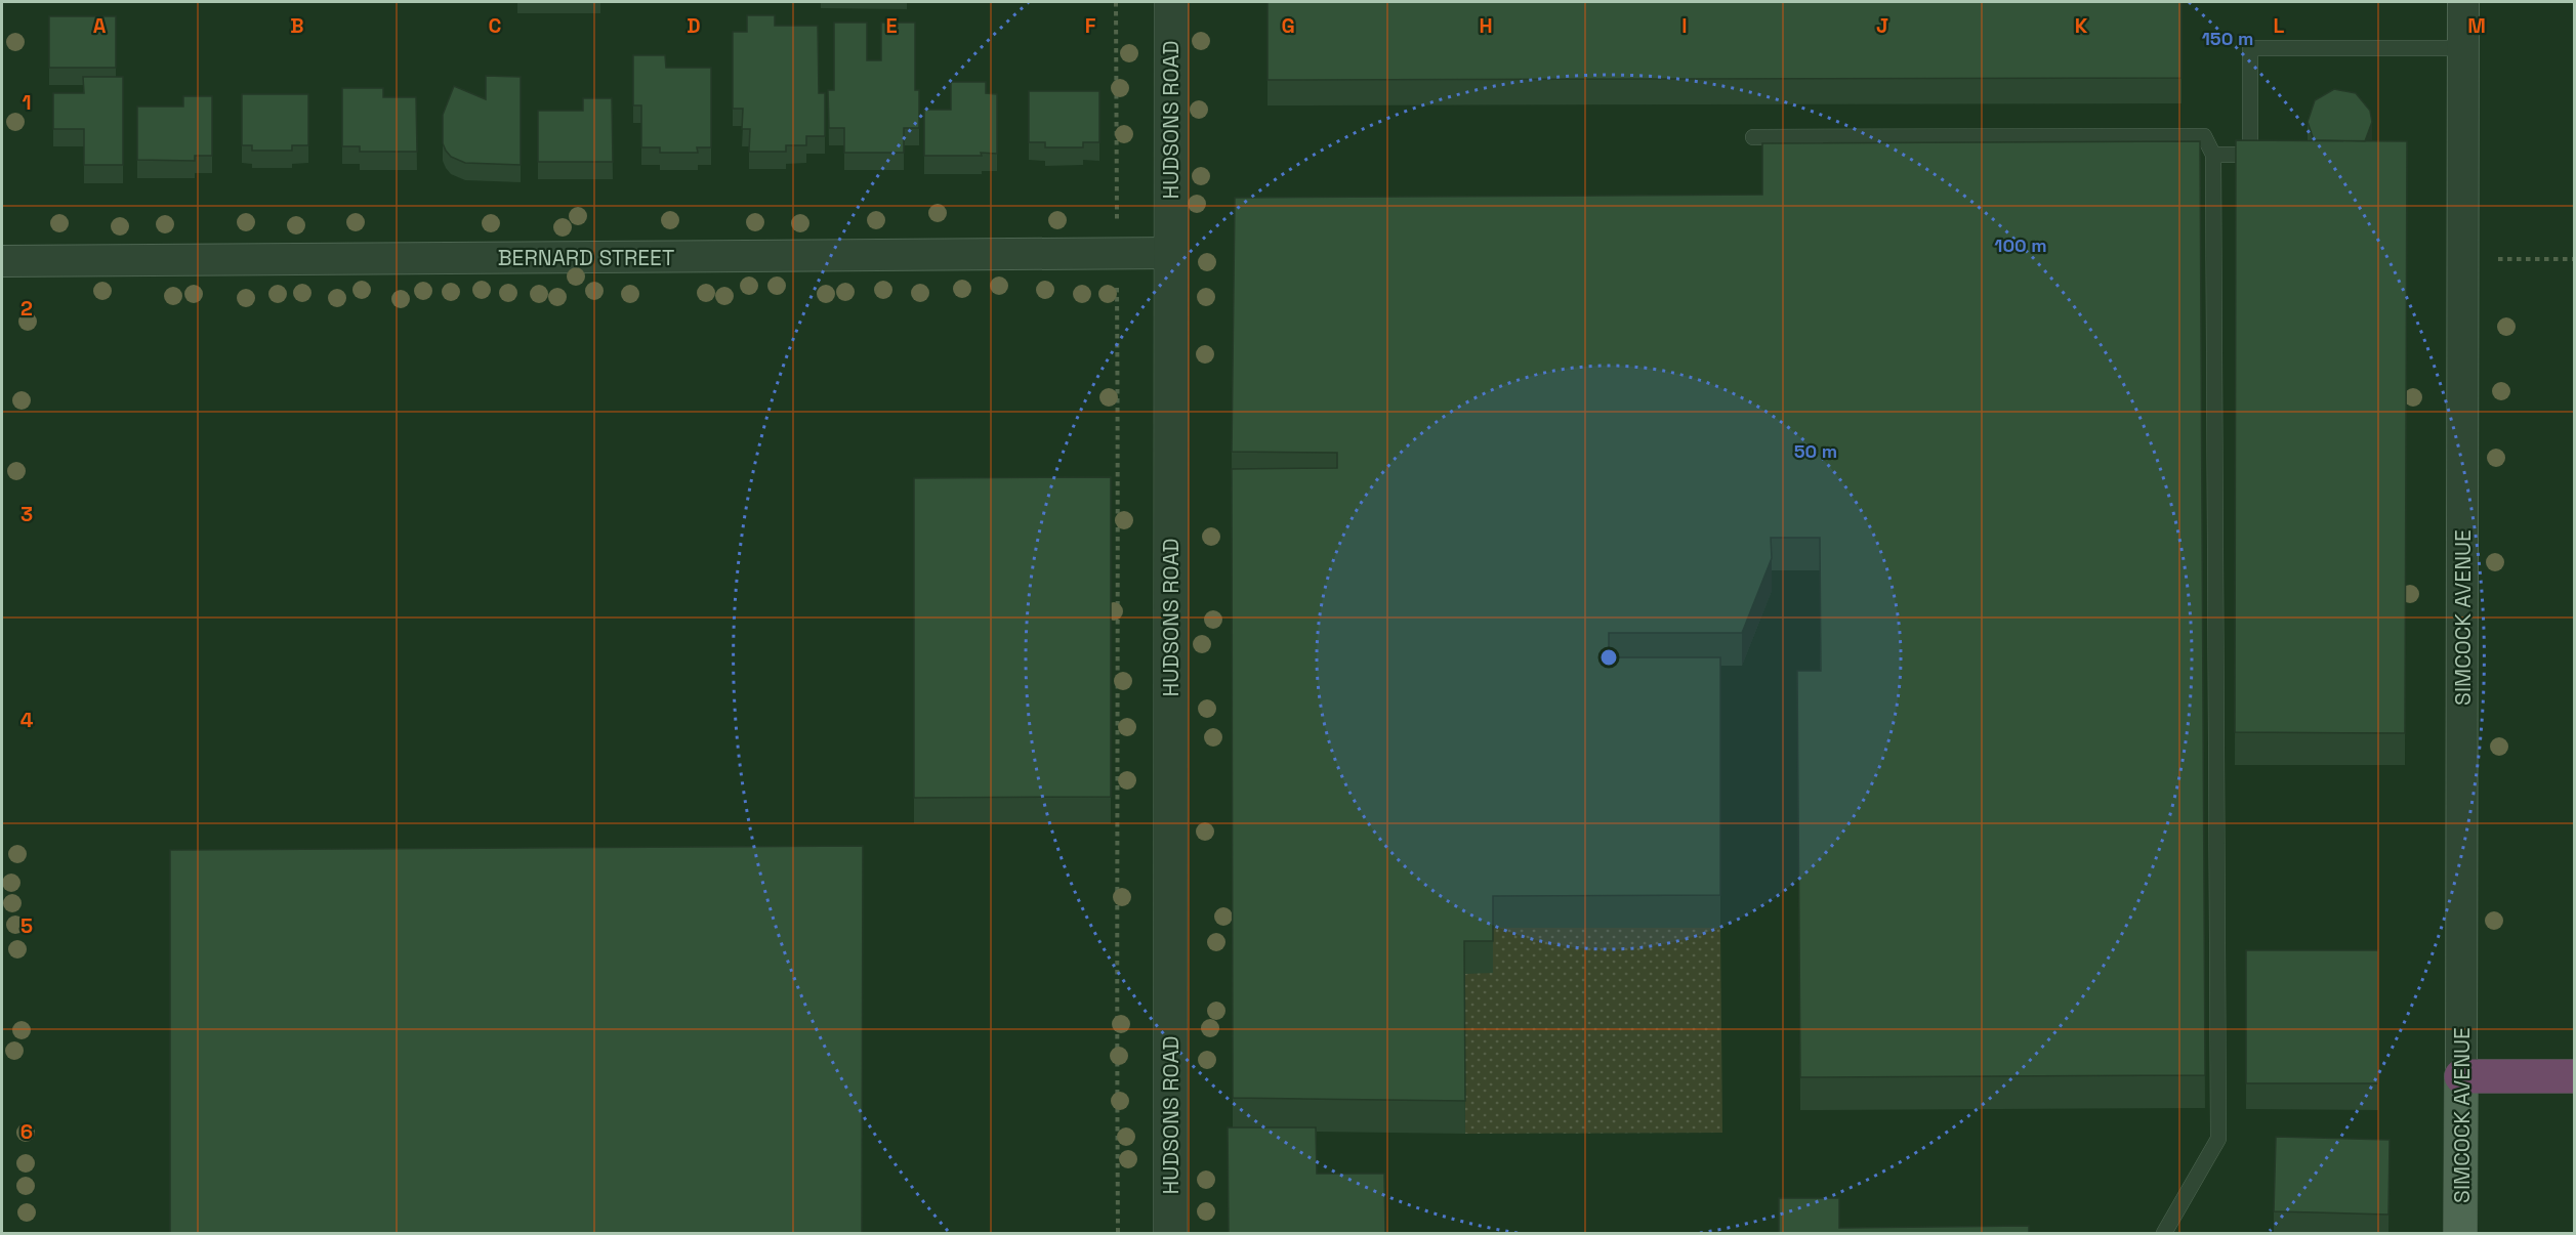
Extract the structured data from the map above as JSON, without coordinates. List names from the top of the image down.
{
  "streets": {
    "main road": ["SIMCOCK AVENUE"],
    "street": ["HUDSONS ROAD", "BERNARD STREET"]
  },
  "crossings": [
    ["HUDSONS ROAD", "BERNARD STREET"]
  ],
  "grid": {
    "columns": [
      "A",
      "B",
      "C",
      "D",
      "E",
      "F",
      "G",
      "H",
      "I",
      "J",
      "K",
      "L",
      "M"
    ],
    "rows": [
      "1",
      "2",
      "3",
      "4",
      "5",
      "6"
    ]
  },
  "rings": ["150 m", "100 m", "50 m"]
}
